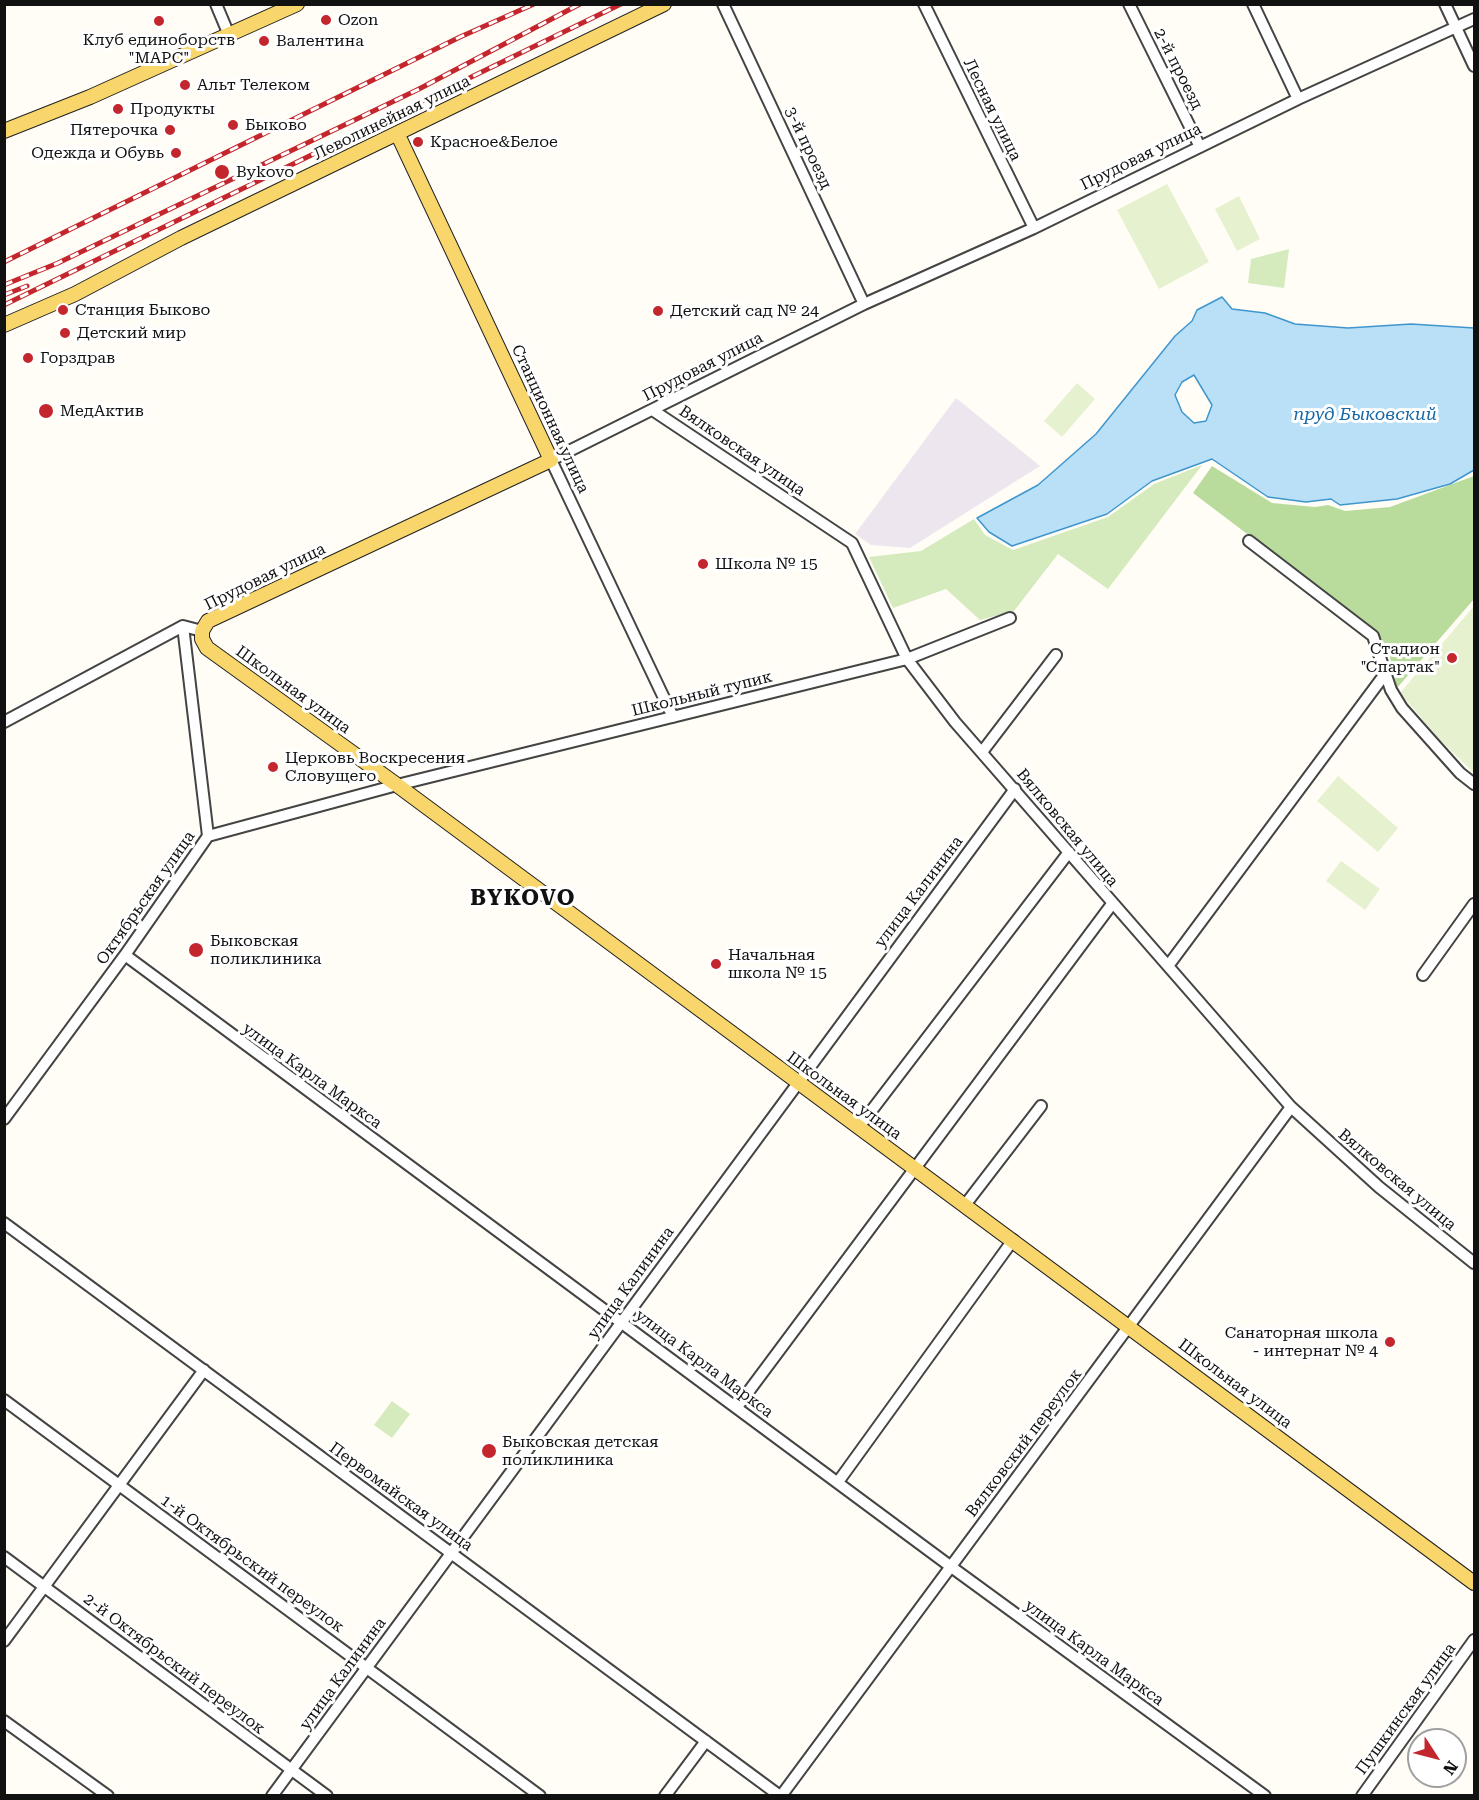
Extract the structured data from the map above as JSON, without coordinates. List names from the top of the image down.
{
  "streets": {
    "main road": [
      "Леволинейная улица",
      "Прудовая улица",
      "Станционная улица",
      "Школьная улица"
    ],
    "street": [
      "2-й проезд",
      "Лесная улица",
      "3-й проезд",
      "Вялковская улица",
      "Школьный тупик",
      "улица Калинина",
      "Октябрьская улица",
      "улица Карла Маркса",
      "Вялковский переулок",
      "Первомайская улица",
      "1-й Октябрьский переулок",
      "2-й Октябрьский переулок",
      "Пушкинская улица"
    ]
  },
  "crossings": [
    ["2-й проезд", "Прудовая улица"],
    ["Лесная улица", "Прудовая улица"],
    ["Леволинейная улица", "Станционная улица"],
    ["3-й проезд", "Прудовая улица"],
    ["Прудовая улица", "Станционная улица"],
    ["Прудовая улица", "Вялковская улица"],
    ["Прудовая улица", "Школьная улица"],
    ["Прудовая улица", "Октябрьская улица"],
    ["Станционная улица", "Школьный тупик"],
    ["Вялковская улица", "Школьный тупик"],
    ["Вялковская улица", "улица Калинина"],
    ["Вялковская улица", "Вялковский переулок"],
    ["Школьная улица", "Школьный тупик"],
    ["Школьная улица", "улица Калинина"],
    ["Школьная улица", "Вялковский переулок"],
    ["Школьный тупик", "Октябрьская улица"],
    ["улица Калинина", "улица Карла Маркса"],
    ["улица Калинина", "Первомайская улица"],
    ["улица Калинина", "1-й Октябрьский переулок"],
    ["улица Калинина", "2-й Октябрьский переулок"],
    ["Октябрьская улица", "улица Карла Маркса"],
    ["улица Карла Маркса", "Вялковский переулок"],
    ["Вялковский переулок", "Первомайская улица"]
  ],
  "districts": ["BYKOVO"],
  "water": ["пруд Быковский"],
  "places": [
    "Ozon",
    "Клуб единоборств \"МАРС\"",
    "Валентина",
    "Альт Телеком",
    "Продукты",
    "Быково",
    "Пятерочка",
    "Красное&Белое",
    "Одежда и Обувь",
    "Bykovo",
    "Станция Быково",
    "Детский сад № 24",
    "Детский мир",
    "Горздрав",
    "МедАктив",
    "Школа № 15",
    "Стадион \"Спартак\"",
    "Церковь Воскресения Словущего",
    "Быковская поликлиника",
    "Начальная школа № 15",
    "Санаторная школа - интернат № 4",
    "Быковская детская поликлиника"
  ],
  "north": "bottom right"
}
